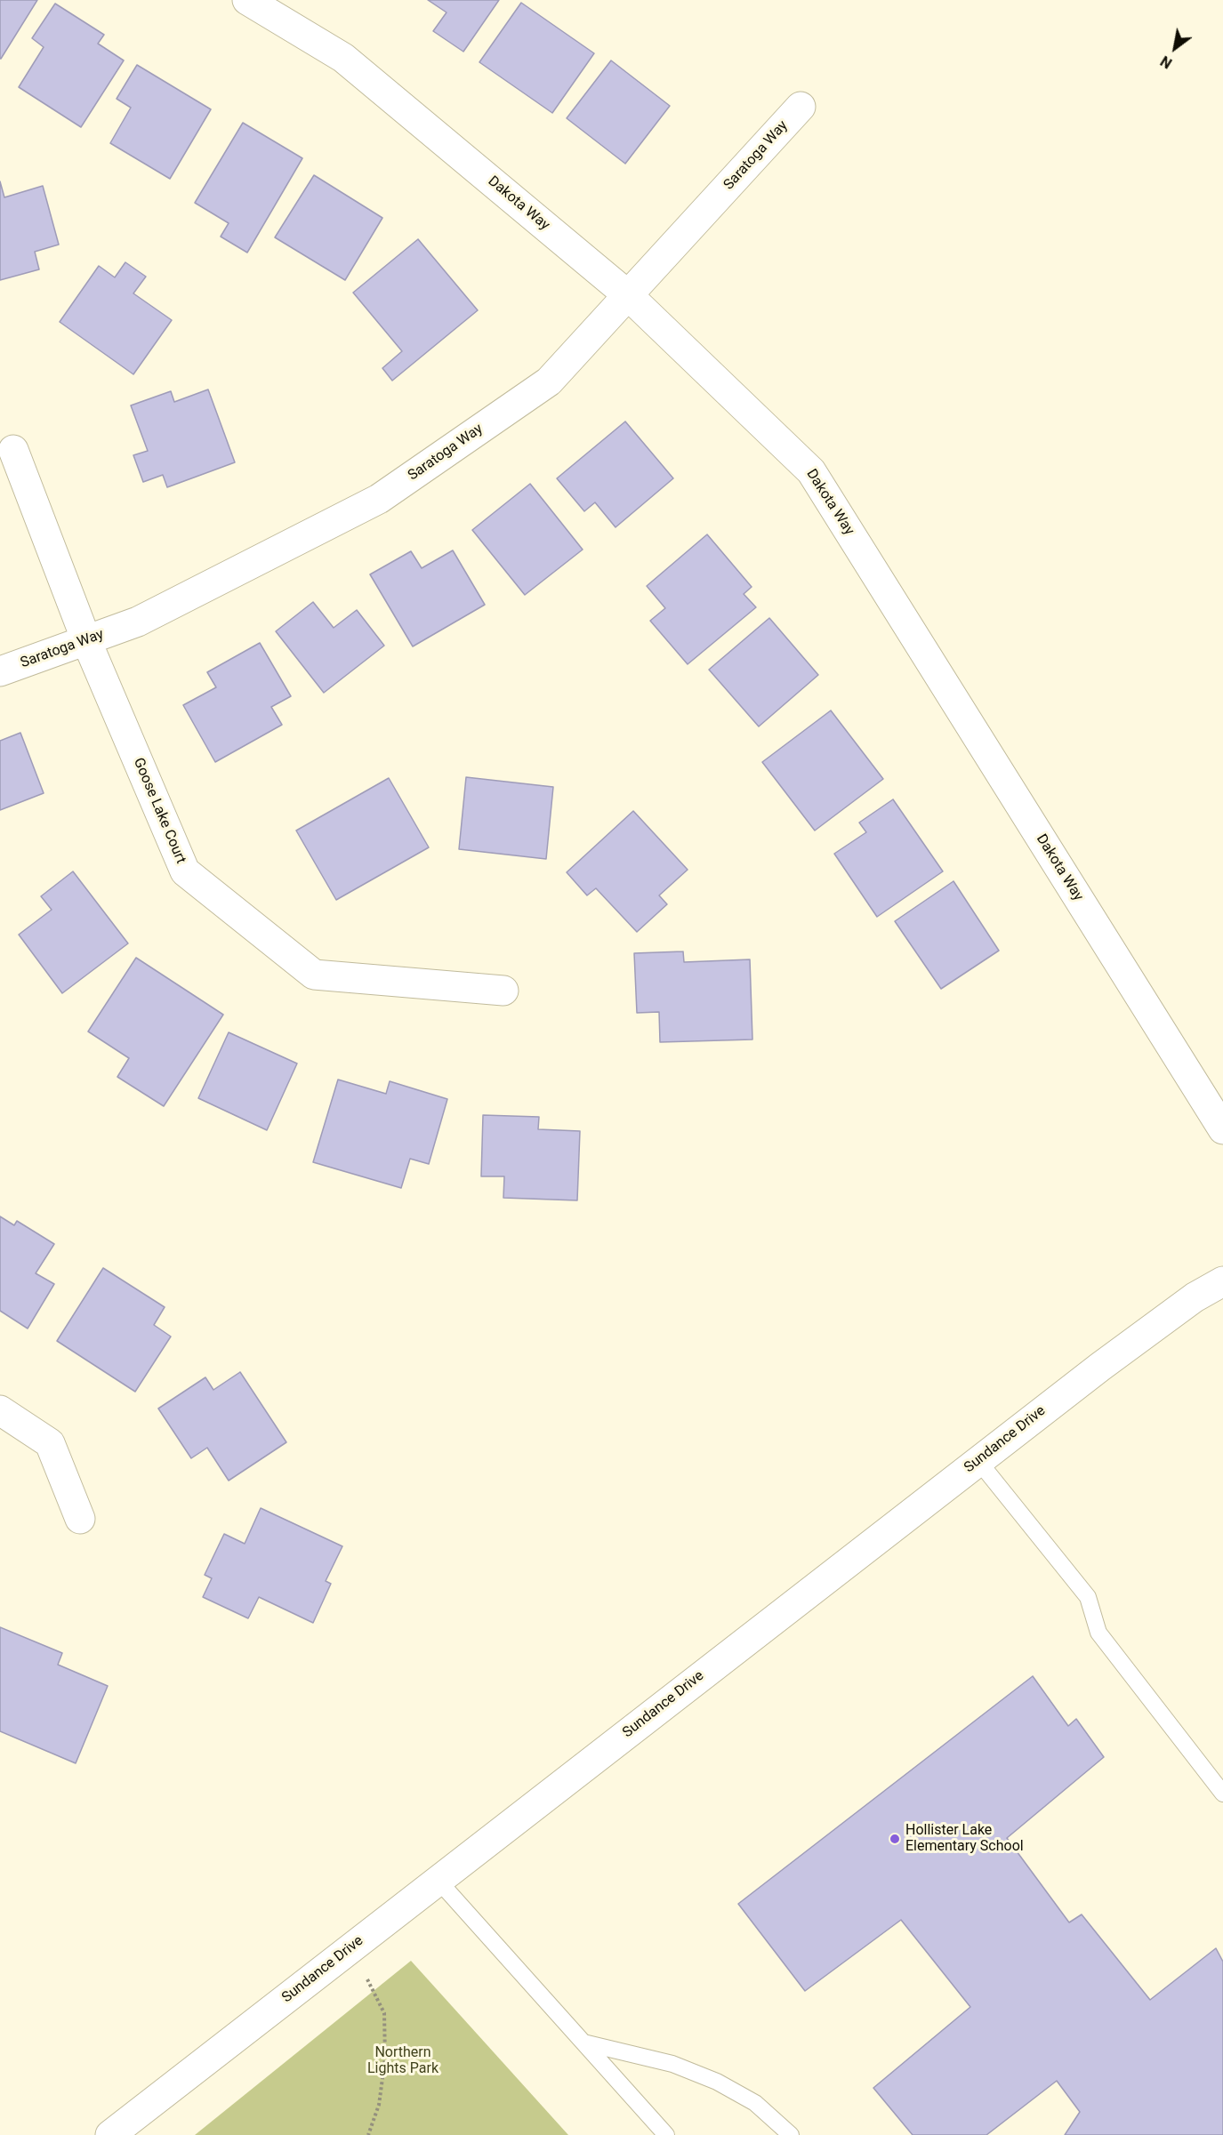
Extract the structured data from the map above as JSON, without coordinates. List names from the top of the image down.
{
  "streets": {
    "street": [
      "Saratoga Way",
      "Dakota Way",
      "Goose Lake Court",
      "Sundance Drive"
    ]
  },
  "crossings": [
    ["Saratoga Way", "Dakota Way"],
    ["Saratoga Way", "Goose Lake Court"]
  ],
  "parks": ["Northern Lights Park"],
  "places": ["Hollister Lake Elementary School"],
  "north": "bottom left"
}
